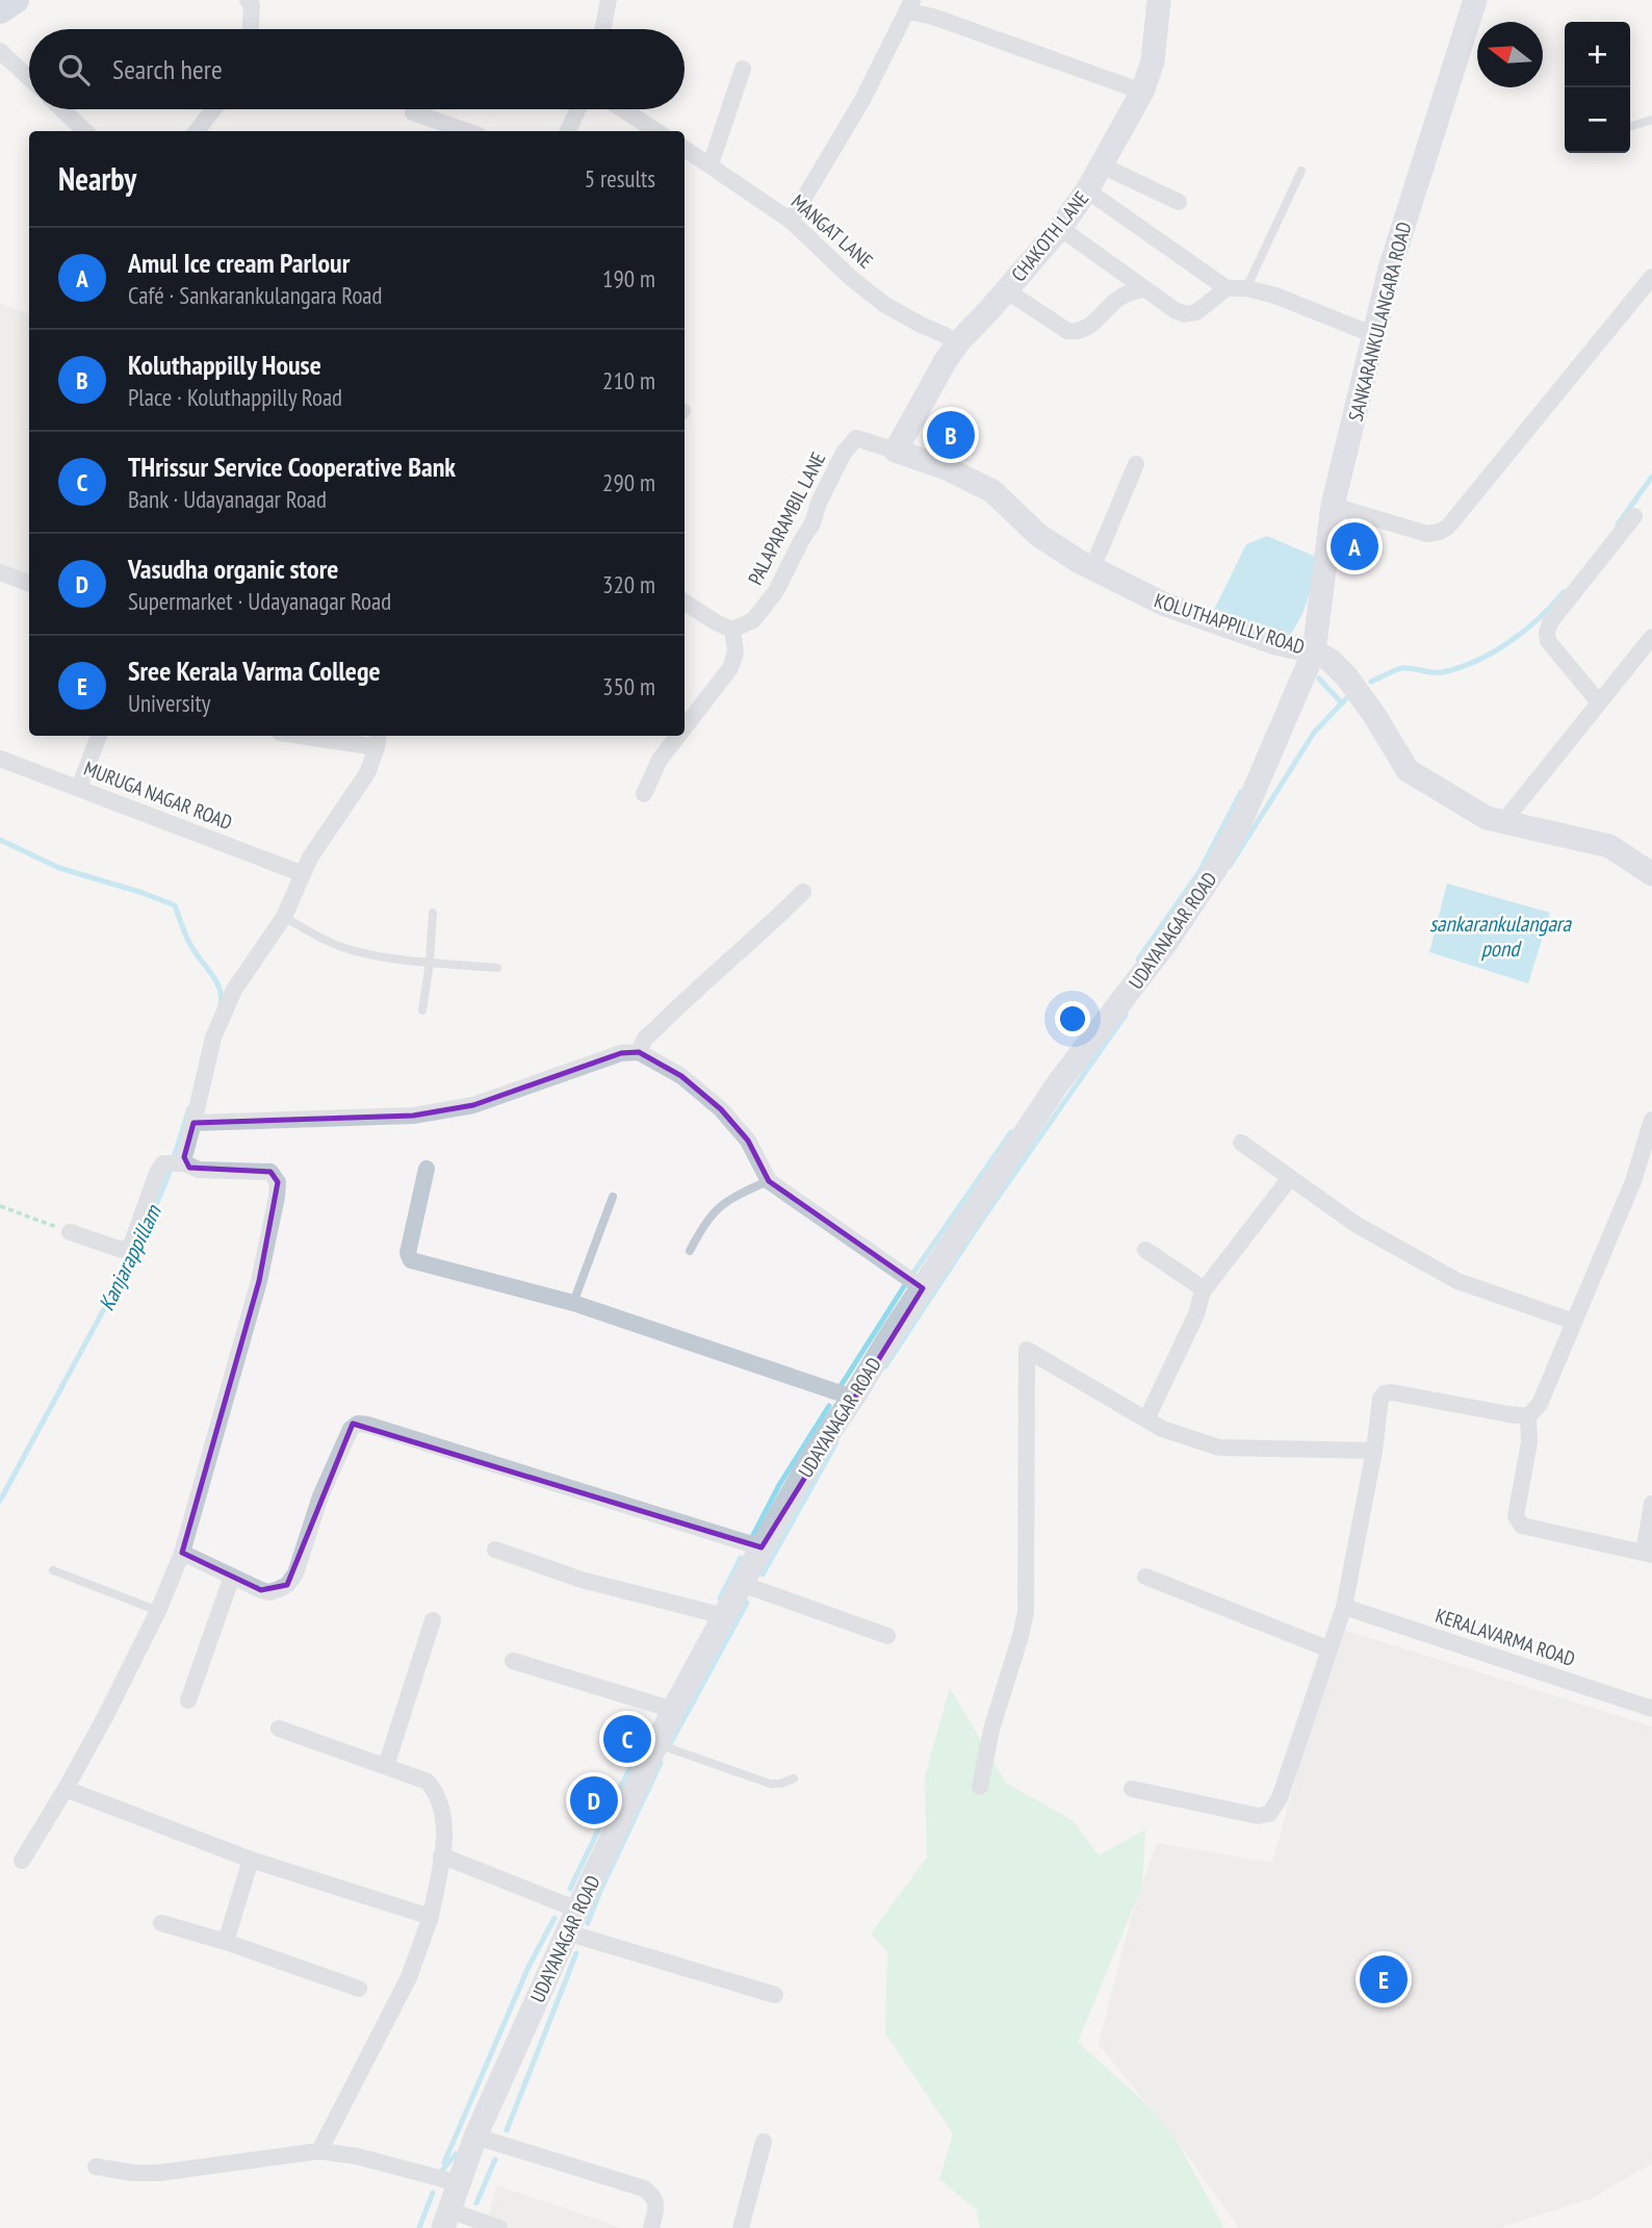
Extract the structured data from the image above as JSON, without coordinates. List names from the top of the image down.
{
  "streets": {
    "street": [
      "MANGAT LANE",
      "CHAKOTH LANE",
      "SANKARANKULANGARA ROAD",
      "PALAPARAMBIL LANE",
      "KOLUTHAPPILLY ROAD",
      "MURUGA NAGAR ROAD",
      "UDAYANAGAR ROAD",
      "KERALAVARMA ROAD"
    ]
  },
  "crossings": [
    ["MANGAT LANE", "CHAKOTH LANE"],
    ["CHAKOTH LANE", "PALAPARAMBIL LANE"],
    ["CHAKOTH LANE", "KOLUTHAPPILLY ROAD"],
    ["SANKARANKULANGARA ROAD", "KOLUTHAPPILLY ROAD"],
    ["SANKARANKULANGARA ROAD", "UDAYANAGAR ROAD"],
    ["PALAPARAMBIL LANE", "KOLUTHAPPILLY ROAD"],
    ["KOLUTHAPPILLY ROAD", "UDAYANAGAR ROAD"]
  ],
  "water": ["sankarankulangara pond", "Kanjarappillam"],
  "north": "left",
  "page": {
    "map_buttons": ["+", "−"],
    "search": "Search here",
    "heading": ["Nearby", "5 results"],
    "list": [
      {
        "mark": "A",
        "name": "Amul Ice cream Parlour",
        "note": "Café · Sankarankulangara Road",
        "value": "190 m"
      },
      {
        "mark": "B",
        "name": "Koluthappilly House",
        "note": "Place · Koluthappilly Road",
        "value": "210 m"
      },
      {
        "mark": "C",
        "name": "THrissur Service Cooperative Bank",
        "note": "Bank · Udayanagar Road",
        "value": "290 m"
      },
      {
        "mark": "D",
        "name": "Vasudha organic store",
        "note": "Supermarket · Udayanagar Road",
        "value": "320 m"
      },
      {
        "mark": "E",
        "name": "Sree Kerala Varma College",
        "note": "University",
        "value": "350 m"
      }
    ],
    "pins": [
      "B",
      "A",
      "C",
      "D",
      "E"
    ]
  }
}
